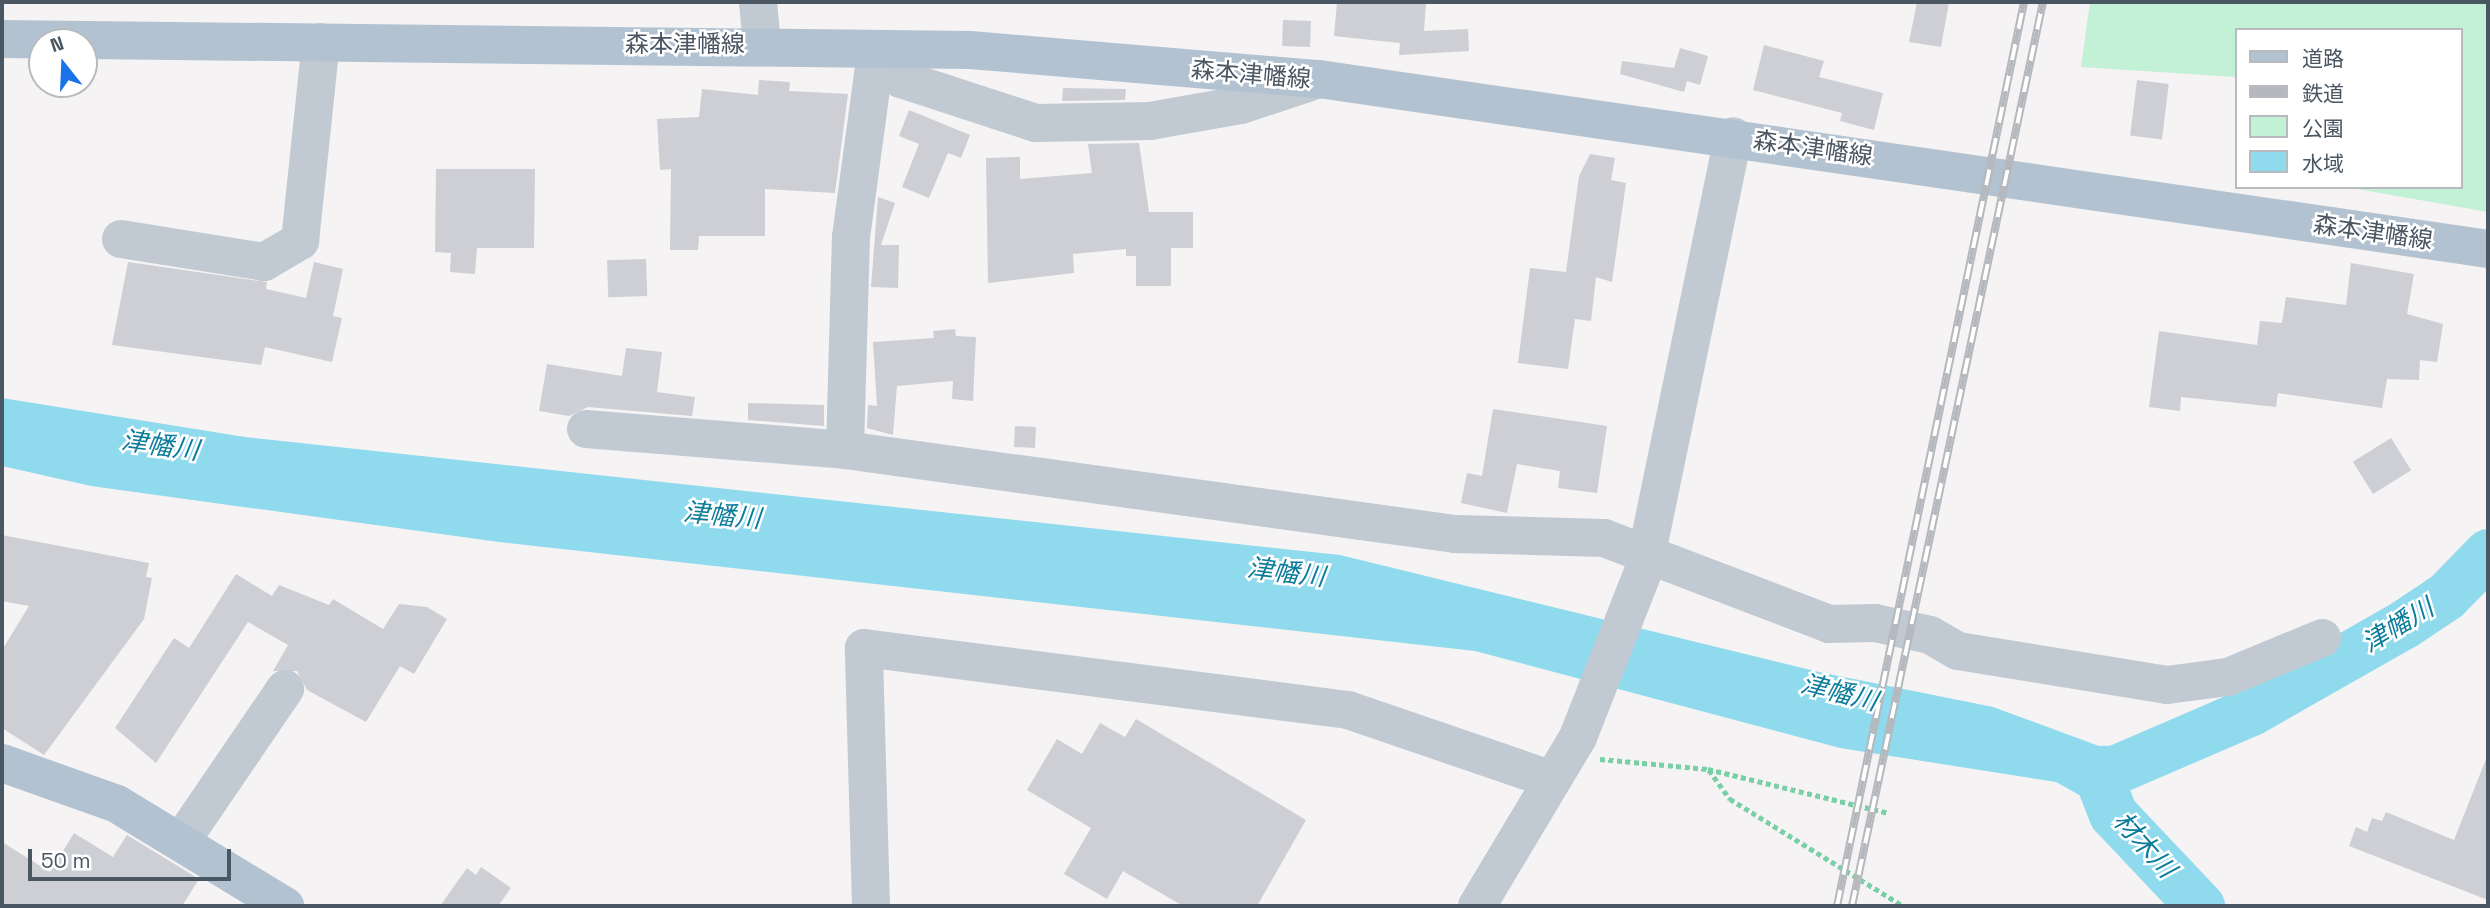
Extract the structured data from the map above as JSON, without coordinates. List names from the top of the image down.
{
  "streets": {
    "main road": ["森本津幡線"]
  },
  "water": ["津幡川", "材木川"],
  "legend": [
    "道路",
    "鉄道",
    "公園",
    "水域"
  ],
  "scale_bar": "50 m",
  "north": "top"
}
